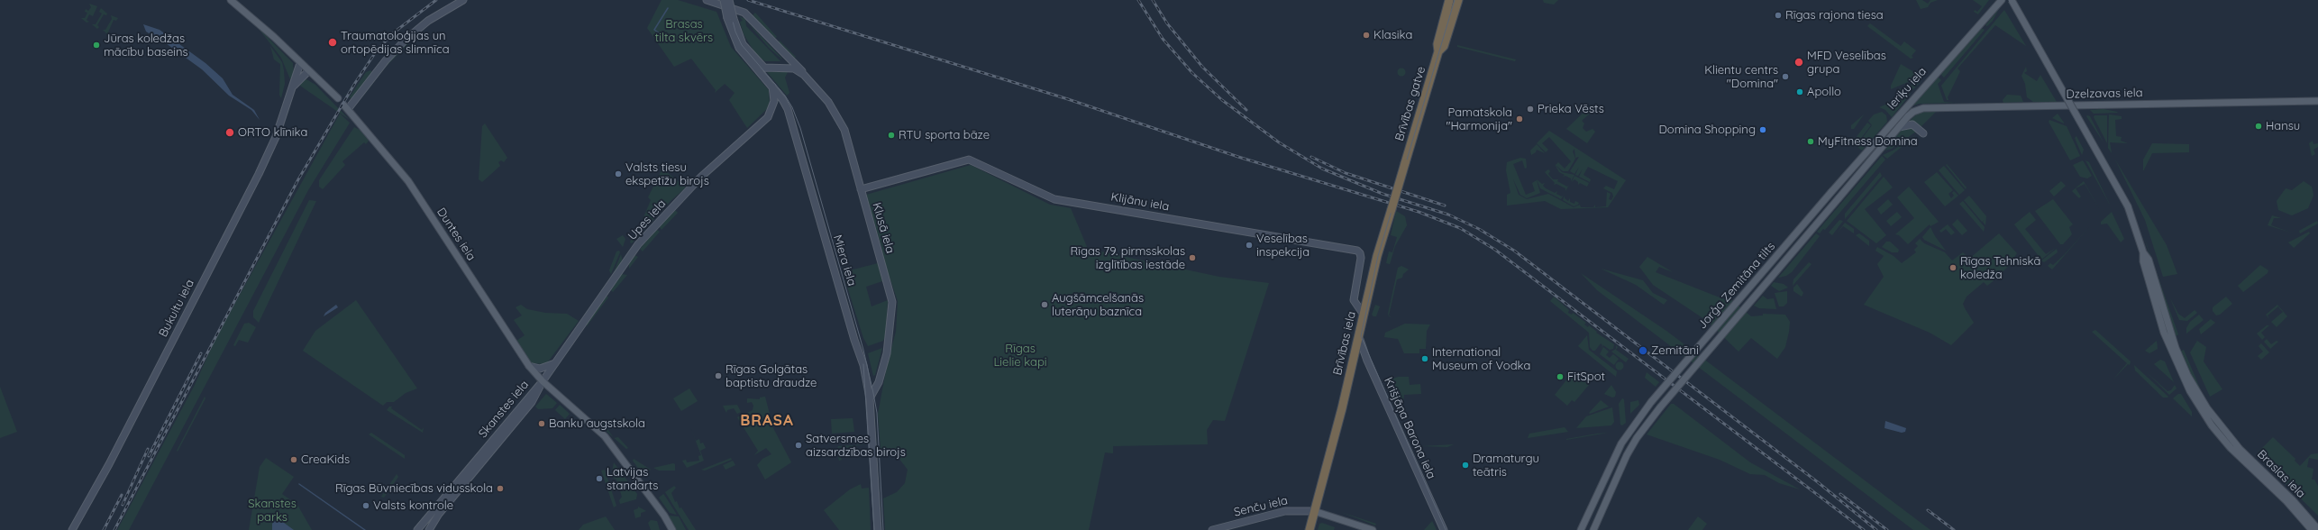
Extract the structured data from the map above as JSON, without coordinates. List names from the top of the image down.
{
  "streets": {
    "highway": ["Brīvības gatve", "Brīvības iela"],
    "main road": [
      "Ieriķu iela",
      "Dzelzavas iela",
      "Duntes iela",
      "Jorģa Zemitāna tilts",
      "Braslas iela"
    ],
    "street": [
      "Klijānu iela",
      "Upes iela",
      "Klusā iela",
      "Miera iela",
      "Bukultu iela",
      "Skanstes iela",
      "Krišjāņa Barona iela",
      "Senču iela"
    ]
  },
  "crossings": [
    ["Ieriķu iela", "Dzelzavas iela"],
    ["Ieriķu iela", "Jorģa Zemitāna tilts"],
    ["Brīvības gatve", "Brīvības iela"],
    ["Klijānu iela", "Klusā iela"],
    ["Klijānu iela", "Brīvības iela"],
    ["Upes iela", "Duntes iela"],
    ["Upes iela", "Miera iela"],
    ["Upes iela", "Skanstes iela"],
    ["Klusā iela", "Miera iela"],
    ["Duntes iela", "Skanstes iela"],
    ["Brīvības iela", "Krišjāņa Barona iela"],
    ["Brīvības iela", "Senču iela"]
  ],
  "districts": ["BRASA"],
  "parks": ["Brasas tilta skvērs", "Rīgas Lielie kapi", "Skanstes parks"],
  "places": [
    "Rīgas rajona tiesa",
    "Klasika",
    "Traumatoloģijas un ortopēdijas slimnīca",
    "Jūras koledžas mācību baseins",
    "MFD Veselības grupa",
    "Klientu centrs \"Domina\"",
    "Apollo",
    "Prieka Vēsts",
    "Pamatskola \"Harmonija\"",
    "Hansu",
    "Domina Shopping",
    "ORTO klīnika",
    "RTU sporta bāze",
    "MyFitness Domina",
    "Valsts tiesu ekspetīžu birojs",
    "Veselības inspekcija",
    "Rīgas 79. pirmsskolas izglītības iestāde",
    "Rīgas Tehniskā koledža",
    "Augšāmcelšanās luterāņu baznīca",
    "Zemitāni",
    "International Museum of Vodka",
    "Rīgas Golgātas baptistu draudze",
    "FitSpot",
    "Banku augstskola",
    "Satversmes aizsardzības birojs",
    "CreaKids",
    "Dramaturgu teātris",
    "Latvijas standarts",
    "Rīgas Būvniecības vidusskola",
    "Valsts kontrole"
  ]
}
